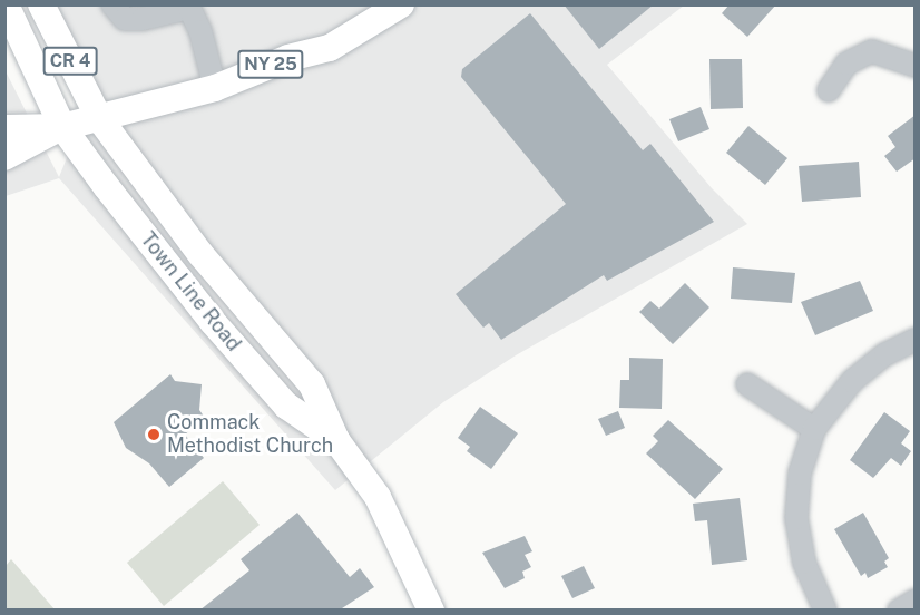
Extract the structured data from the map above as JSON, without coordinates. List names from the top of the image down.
{
  "streets": {
    "main road": ["CR 4", "NY 25", "Town Line Road"]
  },
  "crossings": [
    ["CR 4", "NY 25"],
    ["CR 4", "Town Line Road"],
    ["NY 25", "Town Line Road"]
  ],
  "places": ["Commack Methodist Church"]
}
